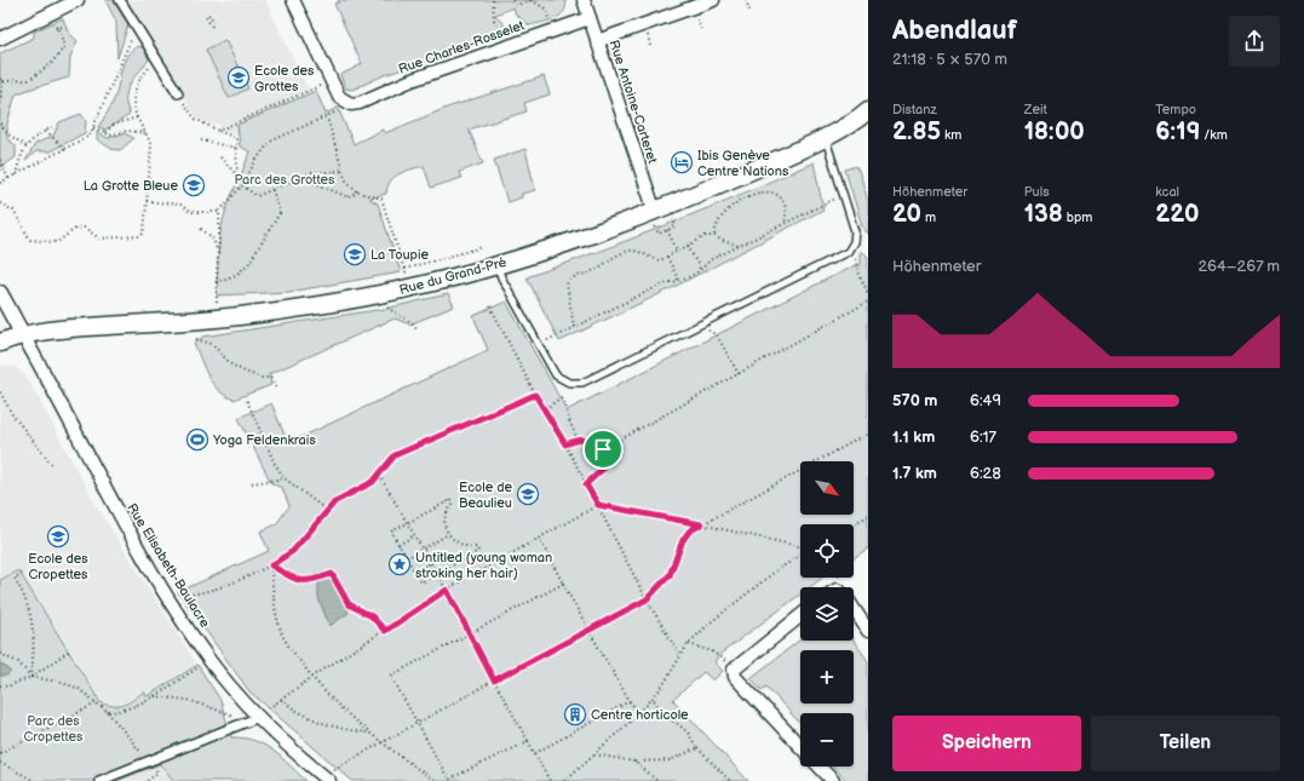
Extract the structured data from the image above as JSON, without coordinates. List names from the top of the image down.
{
  "streets": {
    "main road": ["Rue du Grand-Pré"],
    "street": ["Rue Charles-Rosselet", "Rue Antoine-Carteret", "Rue Elisabeth-Baulacre"]
  },
  "crossings": [
    ["Rue Charles-Rosselet", "Rue Antoine-Carteret"],
    ["Rue Antoine-Carteret", "Rue du Grand-Pré"],
    ["Rue du Grand-Pré", "Rue Elisabeth-Baulacre"]
  ],
  "parks": ["Parc des Grottes", "Parc des Cropettes"],
  "places": {
    "school or university": [
      "Ecole des Grottes",
      "La Grotte Bleue",
      "La Toupie",
      "Ecole de Beaulieu",
      "Ecole des Cropettes"
    ],
    "hotel": ["Ibis Genève Centre Nations"],
    "sports": ["Yoga Feldenkrais"],
    "place": ["Untitled (young woman stroking her hair)"],
    "building": ["Centre horticole"]
  },
  "north": "bottom right",
  "page": {
    "heading": ["Abendlauf", "21:18 · 5 × 570 m"],
    "stats": [
      ["Distanz", "2.85 km"],
      ["Zeit", "18:00"],
      ["Tempo", "6:19 /km"],
      ["Höhenmeter", "20 m"],
      ["Puls", "138 bpm"],
      ["kcal", "220"]
    ],
    "chart": ["Höhenmeter", "264–267 m"],
    "list": [
      {
        "name": "570 m",
        "note": "6:49"
      },
      {
        "name": "1.1 km",
        "note": "6:17"
      },
      {
        "name": "1.7 km",
        "note": "6:28"
      }
    ],
    "map_buttons": ["+", "−"],
    "buttons": ["Speichern", "Teilen"]
  }
}
